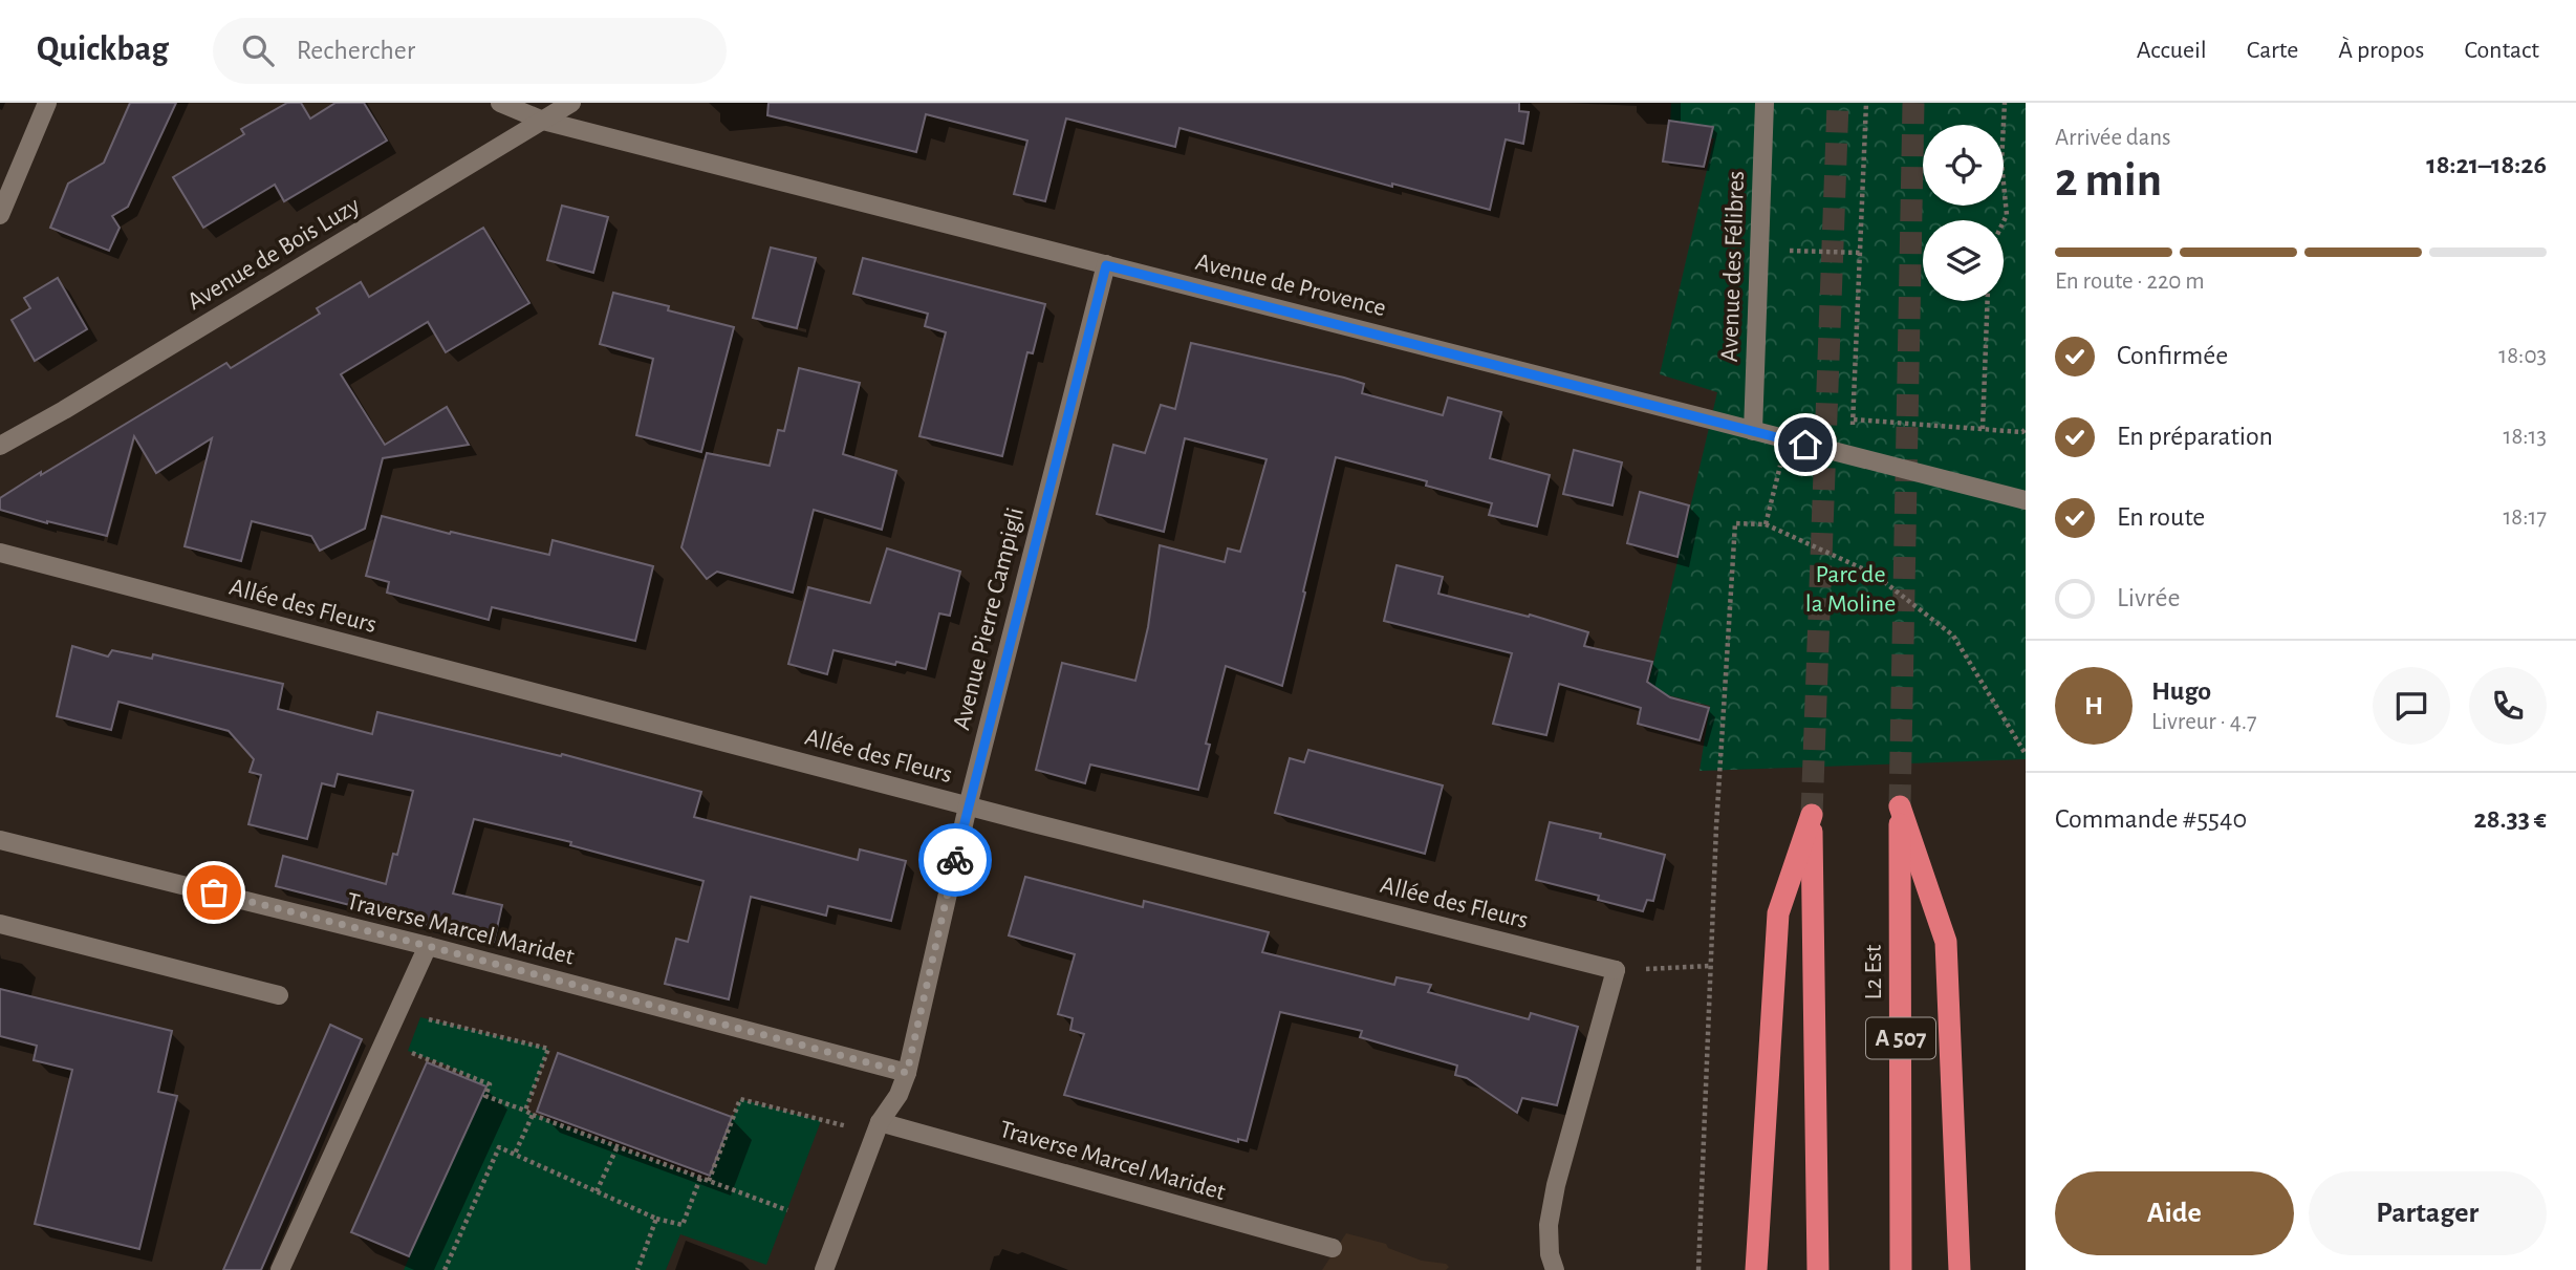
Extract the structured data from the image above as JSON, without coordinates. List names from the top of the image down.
{
  "streets": {
    "highway": ["L2 Est", "A 507"],
    "street": [
      "Avenue de Bois Luzy",
      "Avenue des Félibres",
      "Avenue de Provence",
      "Allée des Fleurs",
      "Avenue Pierre Campigli",
      "Traverse Marcel Maridet"
    ]
  },
  "crossings": [
    ["Avenue de Bois Luzy", "Avenue de Provence"],
    ["Avenue des Félibres", "Avenue de Provence"],
    ["Avenue de Provence", "Avenue Pierre Campigli"],
    ["Allée des Fleurs", "Avenue Pierre Campigli"],
    ["Avenue Pierre Campigli", "Traverse Marcel Maridet"]
  ],
  "parks": ["Parc de la Moline"],
  "page": {
    "header": "Quickbag",
    "search": "Rechercher",
    "nav": [
      "Accueil",
      "Carte",
      "À propos",
      "Contact"
    ],
    "heading": ["2 min", "Arrivée dans", "18:21–18:26"],
    "panel": [
      "Hugo",
      "Livreur · 4.7",
      "Commande #5540",
      "28.33 €"
    ],
    "bar": "En route · 220 m",
    "list": [
      ["Confirmée", "18:03"],
      ["En préparation", "18:13"],
      ["En route", "18:17"],
      "Livrée"
    ],
    "round": "H",
    "buttons": ["Aide", "Partager"]
  }
}
